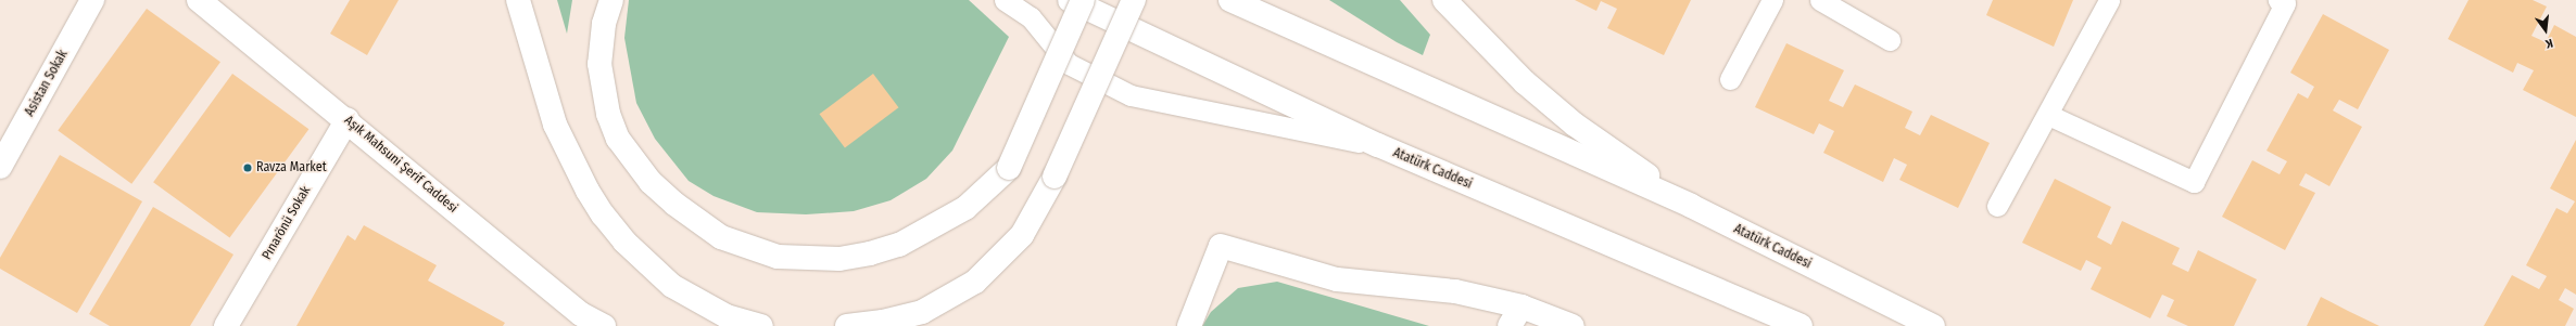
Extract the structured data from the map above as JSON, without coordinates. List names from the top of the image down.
{
  "streets": {
    "main road": [
      "Asistan Sokak",
      "Aşık Mahsuni Şerif Caddesi",
      "Atatürk Caddesi",
      "Pınarönü Sokak"
    ]
  },
  "crossings": [
    ["Aşık Mahsuni Şerif Caddesi", "Pınarönü Sokak"]
  ],
  "places": ["Ravza Market"],
  "north": "bottom"
}
